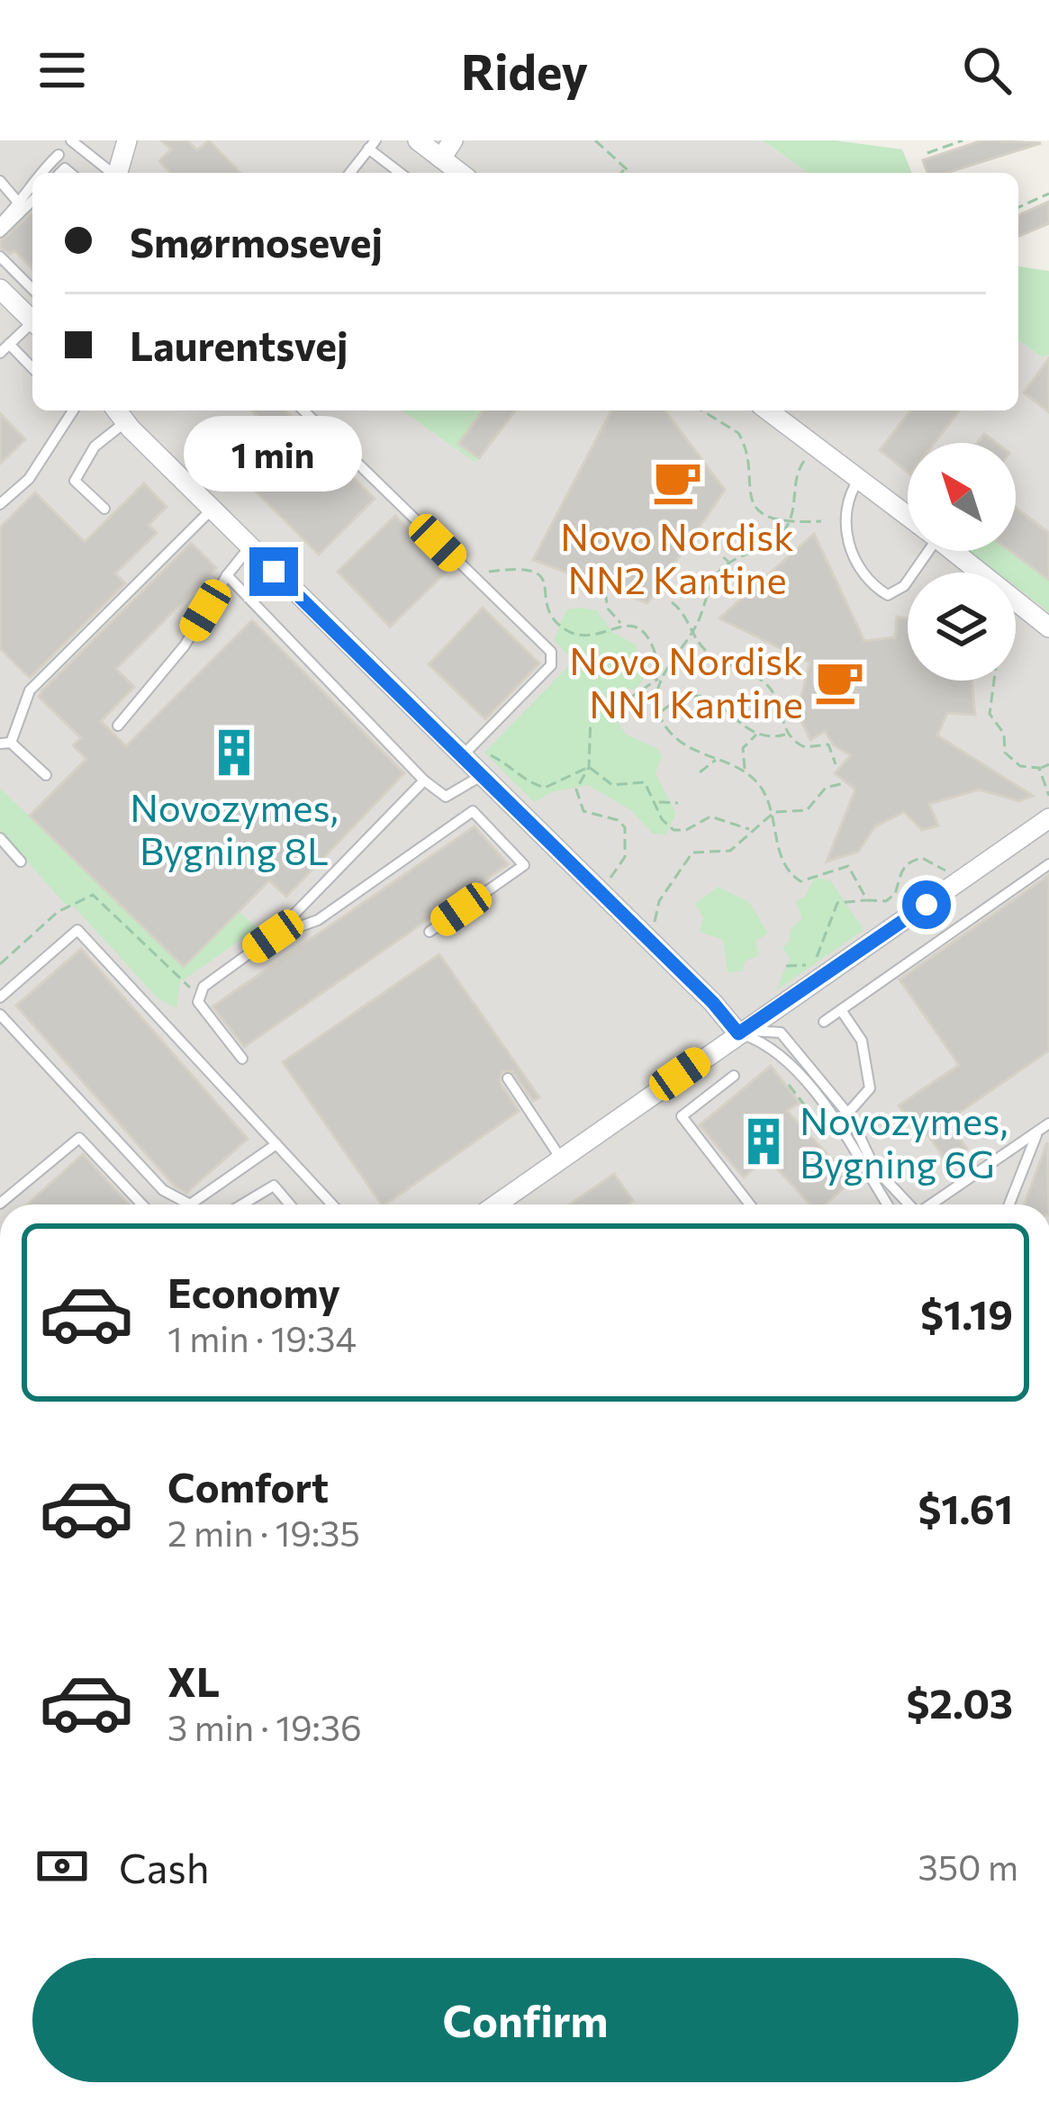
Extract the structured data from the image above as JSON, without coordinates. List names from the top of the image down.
{
  "places": {
    "cafe": ["Novo Nordisk NN2 Kantine", "Novo Nordisk NN1 Kantine"],
    "building": ["Novozymes, Bygning 8L", "Novozymes, Bygning 6G"]
  },
  "north": "top left",
  "page": {
    "header": "Ridey",
    "banner": ["Smørmosevej", "Laurentsvej"],
    "bubble": "1 min",
    "list": [
      {
        "name": "Economy",
        "note": "1 min · 19:34",
        "value": "$1.19"
      },
      {
        "name": "Comfort",
        "note": "2 min · 19:35",
        "value": "$1.61"
      },
      {
        "name": "XL",
        "note": "3 min · 19:36",
        "value": "$2.03"
      }
    ],
    "pay": ["Cash", "350 m"],
    "buttons": "Confirm"
  }
}
